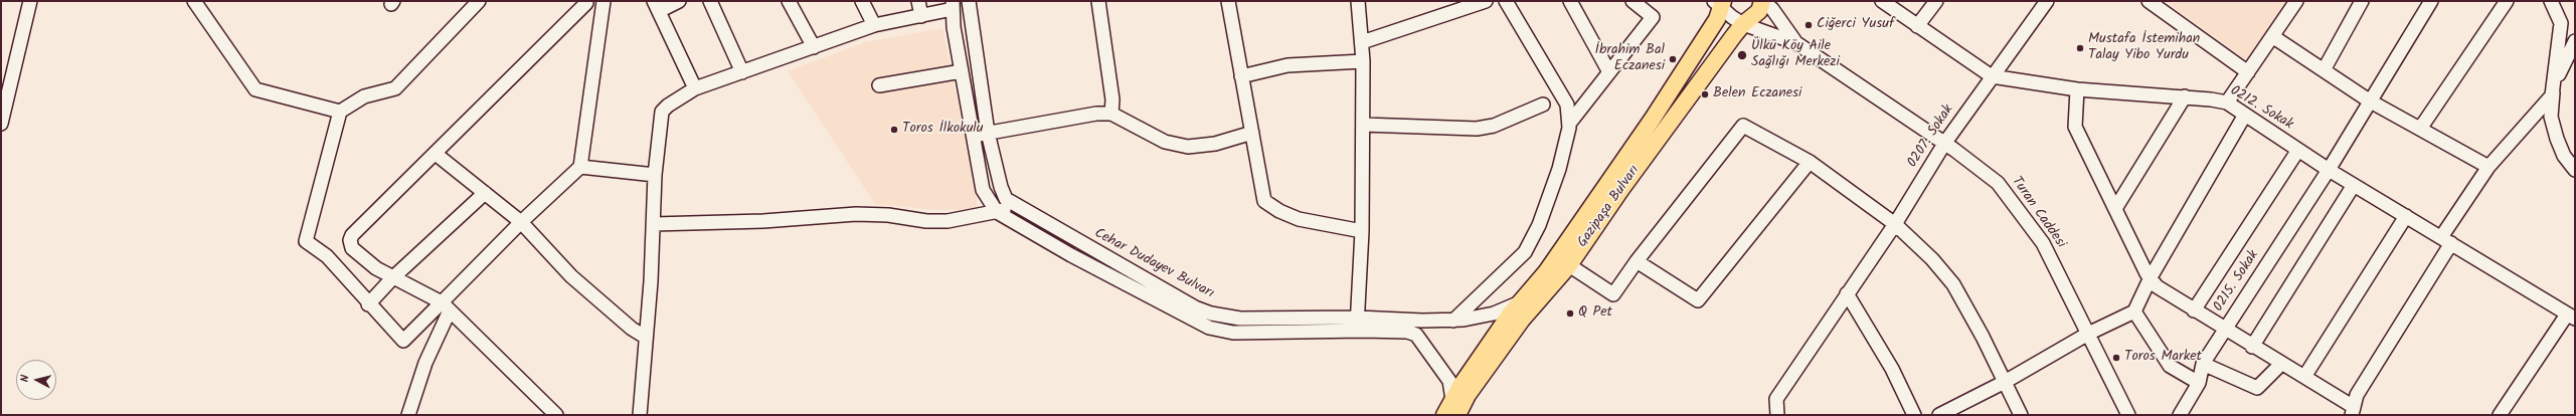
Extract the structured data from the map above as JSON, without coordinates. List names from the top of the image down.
{
  "streets": {
    "main road": ["Gazipaşa Bulvarı"],
    "street": [
      "0212. Sokak",
      "0207. Sokak",
      "Turan Caddesi",
      "Cehar Dudayev Bulvarı",
      "0215. Sokak"
    ]
  },
  "crossings": [
    ["0212. Sokak", "0207. Sokak"],
    ["0212. Sokak", "0215. Sokak"],
    ["0207. Sokak", "Turan Caddesi"],
    ["Gazipaşa Bulvarı", "Cehar Dudayev Bulvarı"]
  ],
  "places": [
    "Ciğerci Yusuf",
    "Mustafa İstemihan Talay Yibo Yurdu",
    "Ülkü Köy Aile Sağlığı Merkezi",
    "İbrahim Bal Eczanesi",
    "Belen Eczanesi",
    "Toros İlkokulu",
    "Q Pet",
    "Toros Market"
  ],
  "north": "left"
}
